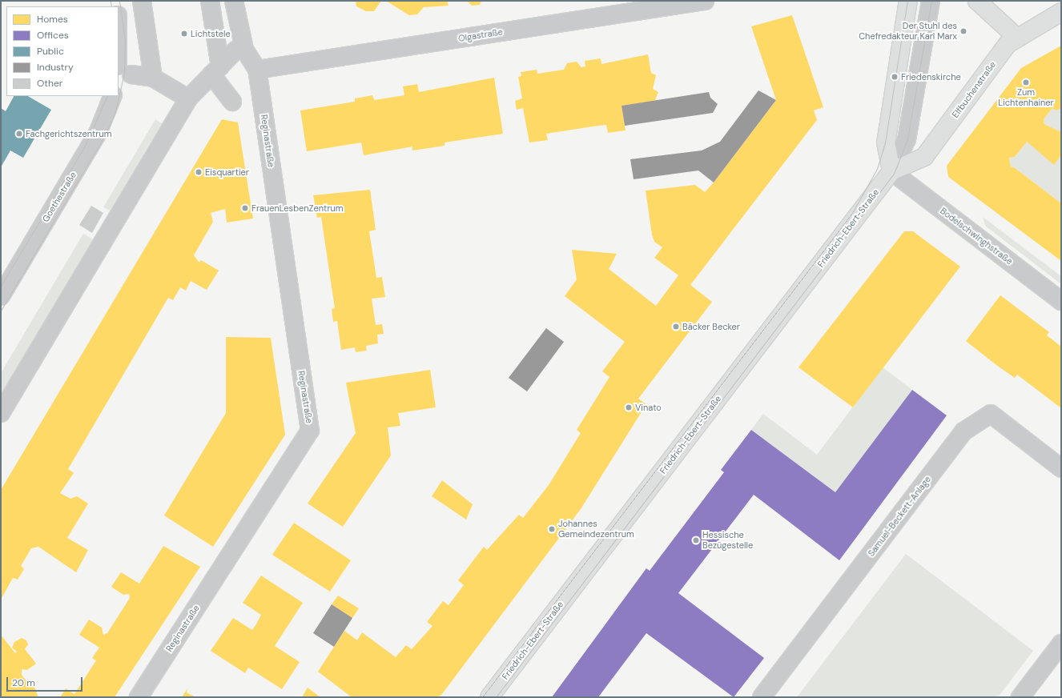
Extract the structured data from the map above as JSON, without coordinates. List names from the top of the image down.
{
  "streets": {
    "main road": ["Elfbuchenstraße", "Friedrich-Ebert-Straße"],
    "street": [
      "Olgastraße",
      "Reginastraße",
      "Goethestraße",
      "Bodelschwinghstraße",
      "Samuel-Beckett-Anlage"
    ]
  },
  "crossings": [
    ["Olgastraße", "Reginastraße"],
    ["Elfbuchenstraße", "Friedrich-Ebert-Straße"],
    ["Elfbuchenstraße", "Bodelschwinghstraße"],
    ["Friedrich-Ebert-Straße", "Bodelschwinghstraße"]
  ],
  "places": [
    "Der Stuhl des Chefredakteur Karl Marx",
    "Lichtstele",
    "Friedenskirche",
    "Zum Lichtenhainer",
    "Fachgerichtszentrum",
    "Eisquartier",
    "FrauenLesbenZentrum",
    "Bäcker Becker",
    "Vinato",
    "Johannes Gemeindezentrum",
    "Hessische Bezügestelle"
  ],
  "legend": [
    "Homes",
    "Offices",
    "Public",
    "Industry",
    "Other"
  ],
  "scale_bar": "20 m"
}
